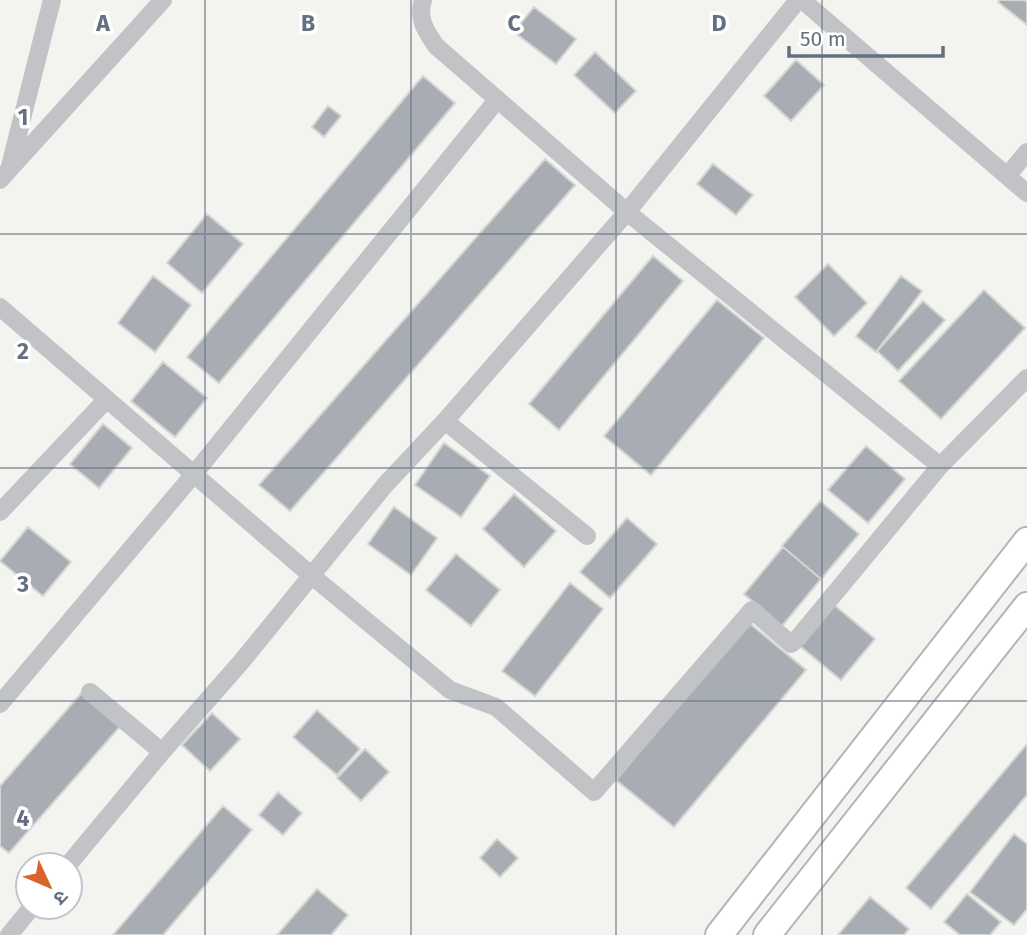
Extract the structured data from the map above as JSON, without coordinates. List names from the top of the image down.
{
  "scale_bar": "50 m",
  "north": "bottom right",
  "grid": {
    "columns": [
      "A",
      "B",
      "C",
      "D"
    ],
    "rows": [
      "1",
      "2",
      "3",
      "4"
    ]
  }
}
